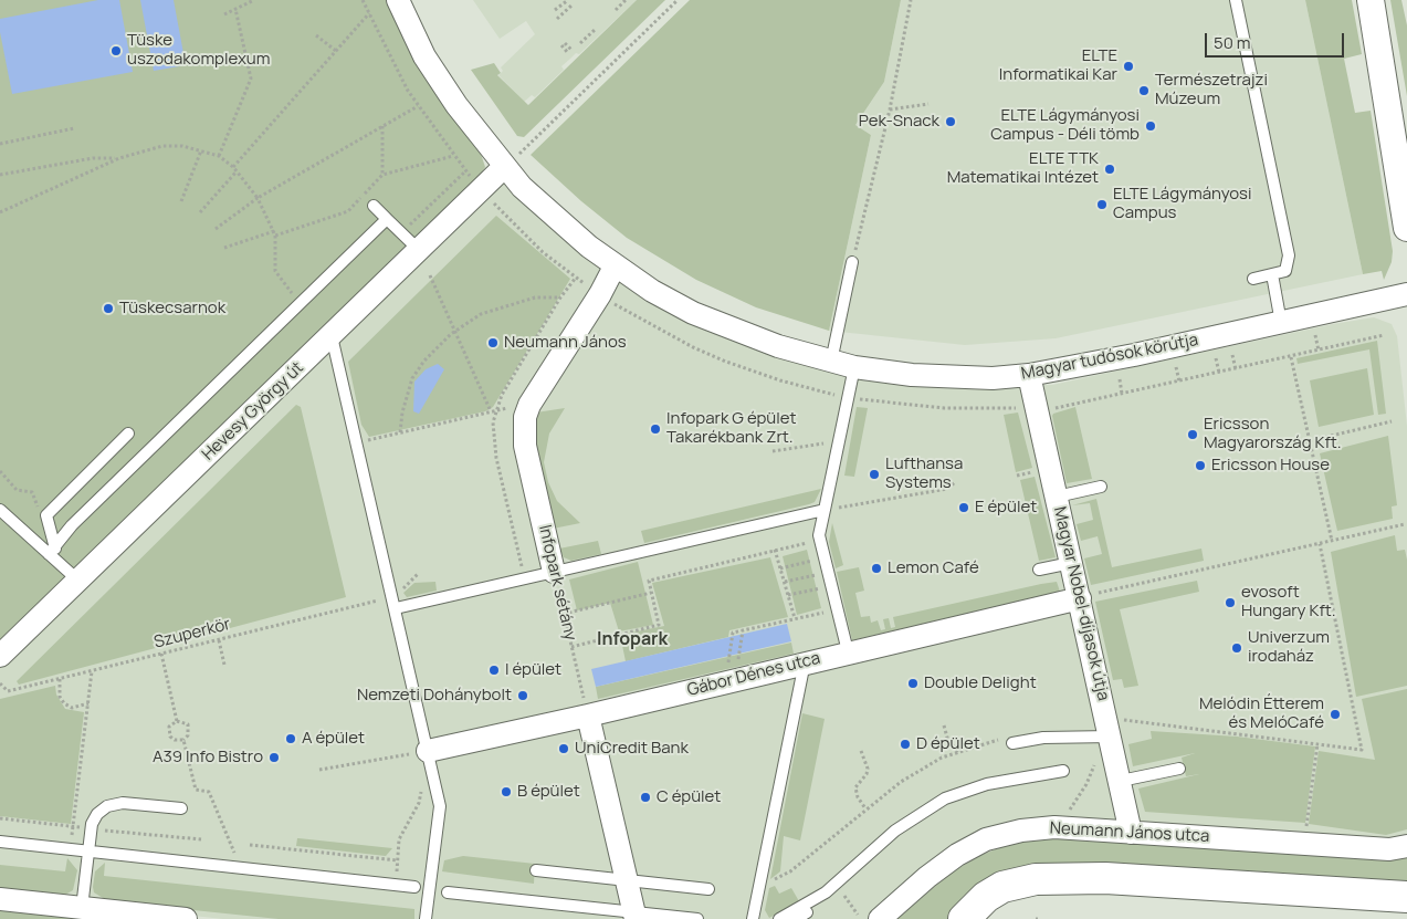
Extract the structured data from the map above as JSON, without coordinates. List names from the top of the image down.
{
  "streets": {
    "street": [
      "Magyar tudósok körútja",
      "Hevesy György út",
      "Infopark sétány",
      "Magyar Nobel-díjasok útja",
      "Gábor Dénes utca",
      "Neumann János utca"
    ],
    "path": ["Szuperkör"]
  },
  "crossings": [
    ["Magyar tudósok körútja", "Hevesy György út"],
    ["Magyar tudósok körútja", "Infopark sétány"],
    ["Magyar tudósok körútja", "Magyar Nobel-díjasok útja"],
    ["Infopark sétány", "Gábor Dénes utca"],
    ["Magyar Nobel-díjasok útja", "Gábor Dénes utca"],
    ["Magyar Nobel-díjasok útja", "Neumann János utca"]
  ],
  "districts": ["Infopark"],
  "places": [
    "Tüske uszodakomplexum",
    "ELTE Informatikai Kar",
    "Természetrajzi Múzeum",
    "Pek-Snack",
    "ELTE Lágymányosi Campus - Déli tömb",
    "ELTE TTK Matematikai Intézet",
    "ELTE Lágymányosi Campus",
    "Tüskecsarnok",
    "Neumann János",
    "Infopark G épület Takarékbank Zrt.",
    "Ericsson Magyarország Kft.",
    "Ericsson House",
    "Lufthansa Systems",
    "E épület",
    "Lemon Café",
    "evosoft Hungary Kft.",
    "Univerzum irodaház",
    "I épület",
    "Double Delight",
    "Nemzeti Dohánybolt",
    "Melódin Étterem és MelóCafé",
    "A épület",
    "D épület",
    "UniCredit Bank",
    "A39 Info Bistro",
    "B épület",
    "C épület"
  ],
  "scale_bar": "50 m"
}
